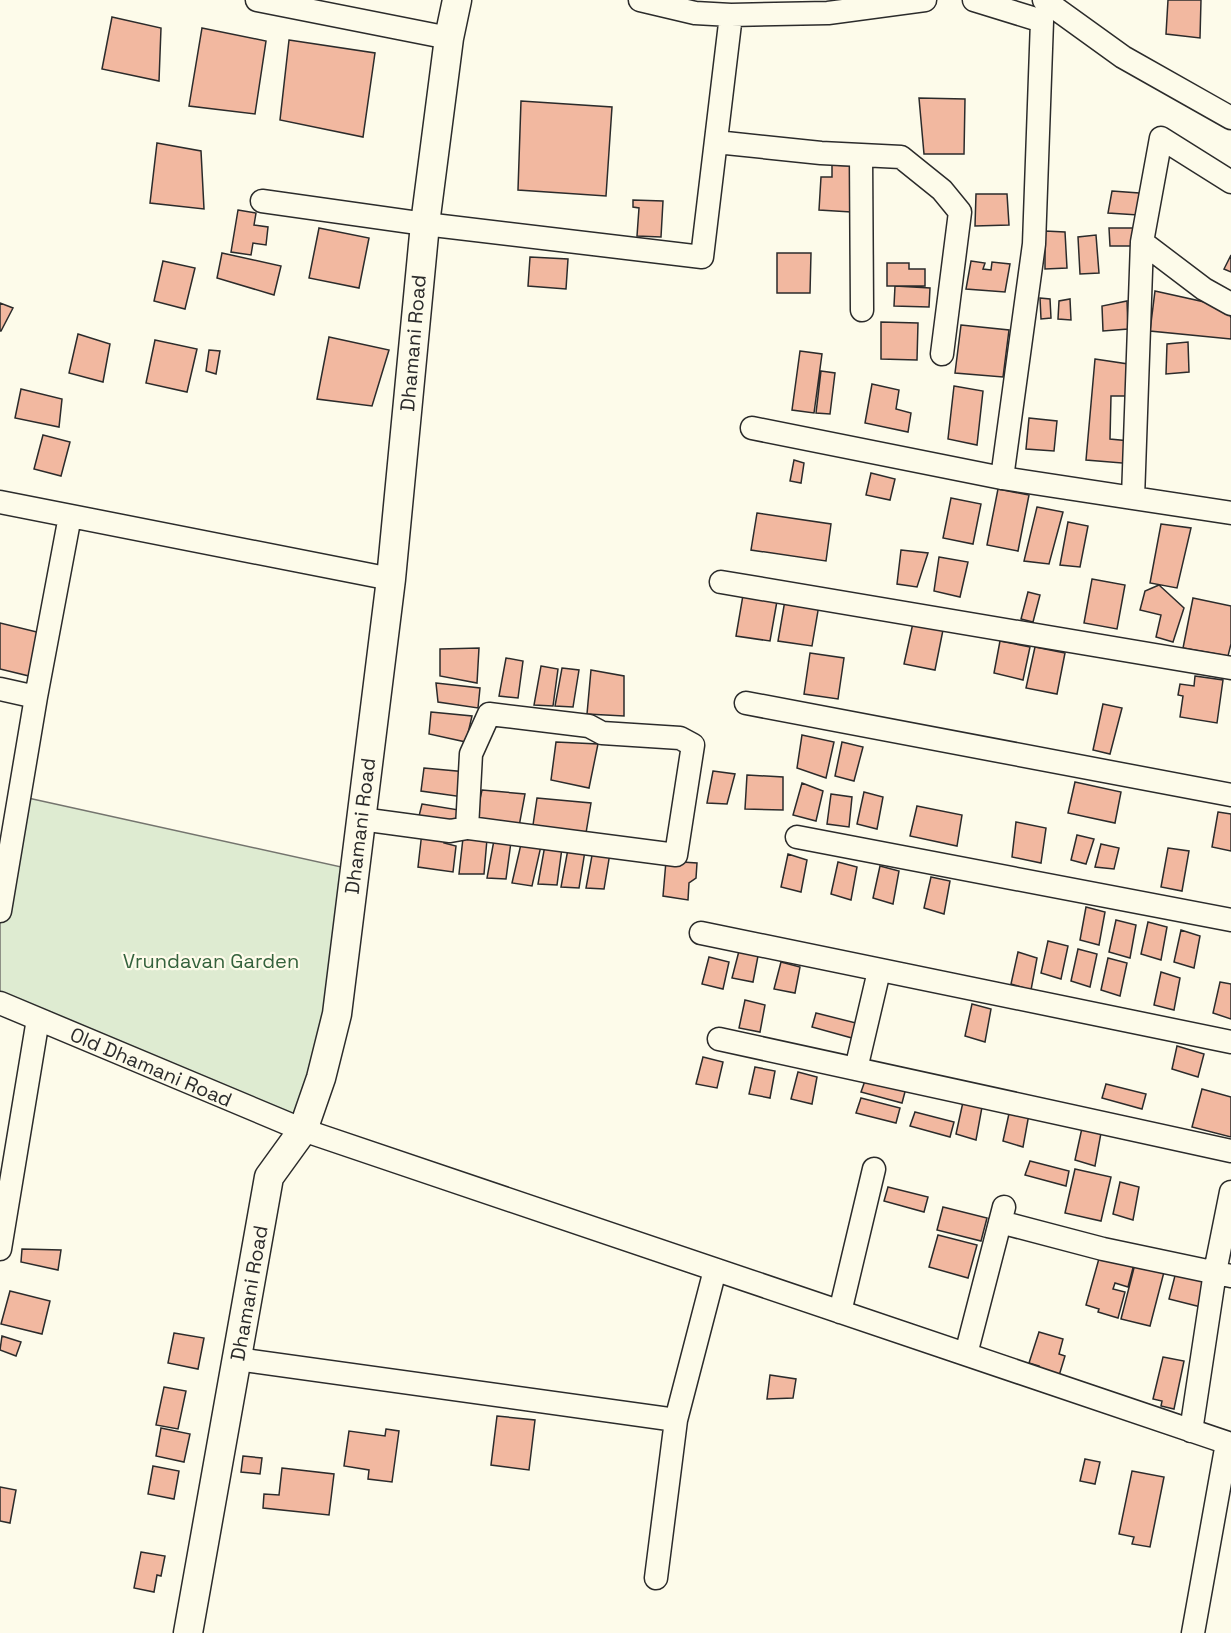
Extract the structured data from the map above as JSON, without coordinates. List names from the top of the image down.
{
  "streets": {
    "main road": ["Dhamani Road"],
    "street": ["Old Dhamani Road"]
  },
  "crossings": [
    ["Dhamani Road", "Old Dhamani Road"]
  ],
  "parks": ["Vrundavan Garden"]
}
